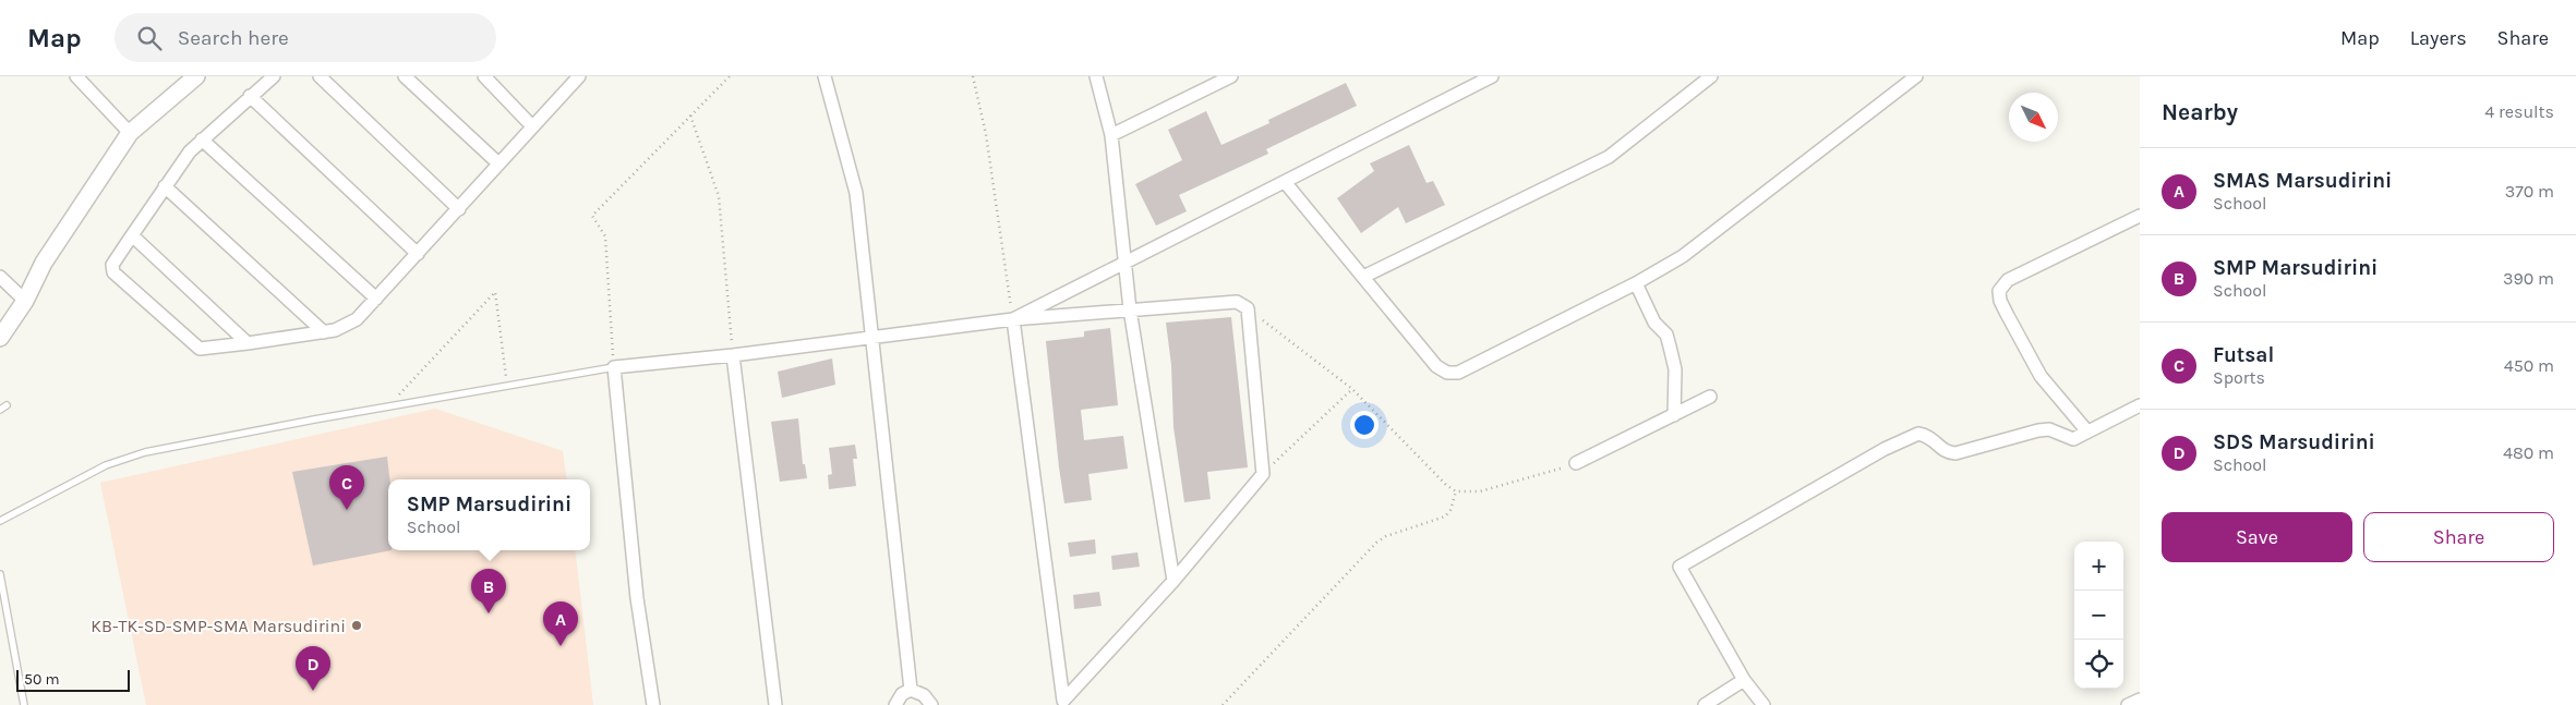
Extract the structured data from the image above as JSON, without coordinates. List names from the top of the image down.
{
  "places": ["KB-TK-SD-SMP-SMA Marsudirini"],
  "scale_bar": "50 m",
  "north": "bottom right",
  "page": {
    "header": "Map",
    "search": "Search here",
    "nav": ["Map", "Layers", "Share"],
    "heading": ["Nearby", "4 results"],
    "list": [
      {
        "mark": "A",
        "name": "SMAS Marsudirini",
        "note": "School",
        "value": "370 m"
      },
      {
        "mark": "B",
        "name": "SMP Marsudirini",
        "note": "School",
        "value": "390 m"
      },
      {
        "mark": "C",
        "name": "Futsal",
        "note": "Sports",
        "value": "450 m"
      },
      {
        "mark": "D",
        "name": "SDS Marsudirini",
        "note": "School",
        "value": "480 m"
      }
    ],
    "pins": [
      "C",
      "B",
      "A",
      "D"
    ],
    "popup": ["SMP Marsudirini", "School"],
    "buttons": ["Save", "Share"],
    "map_buttons": ["+", "−"],
    "scale": "50 m"
  }
}
